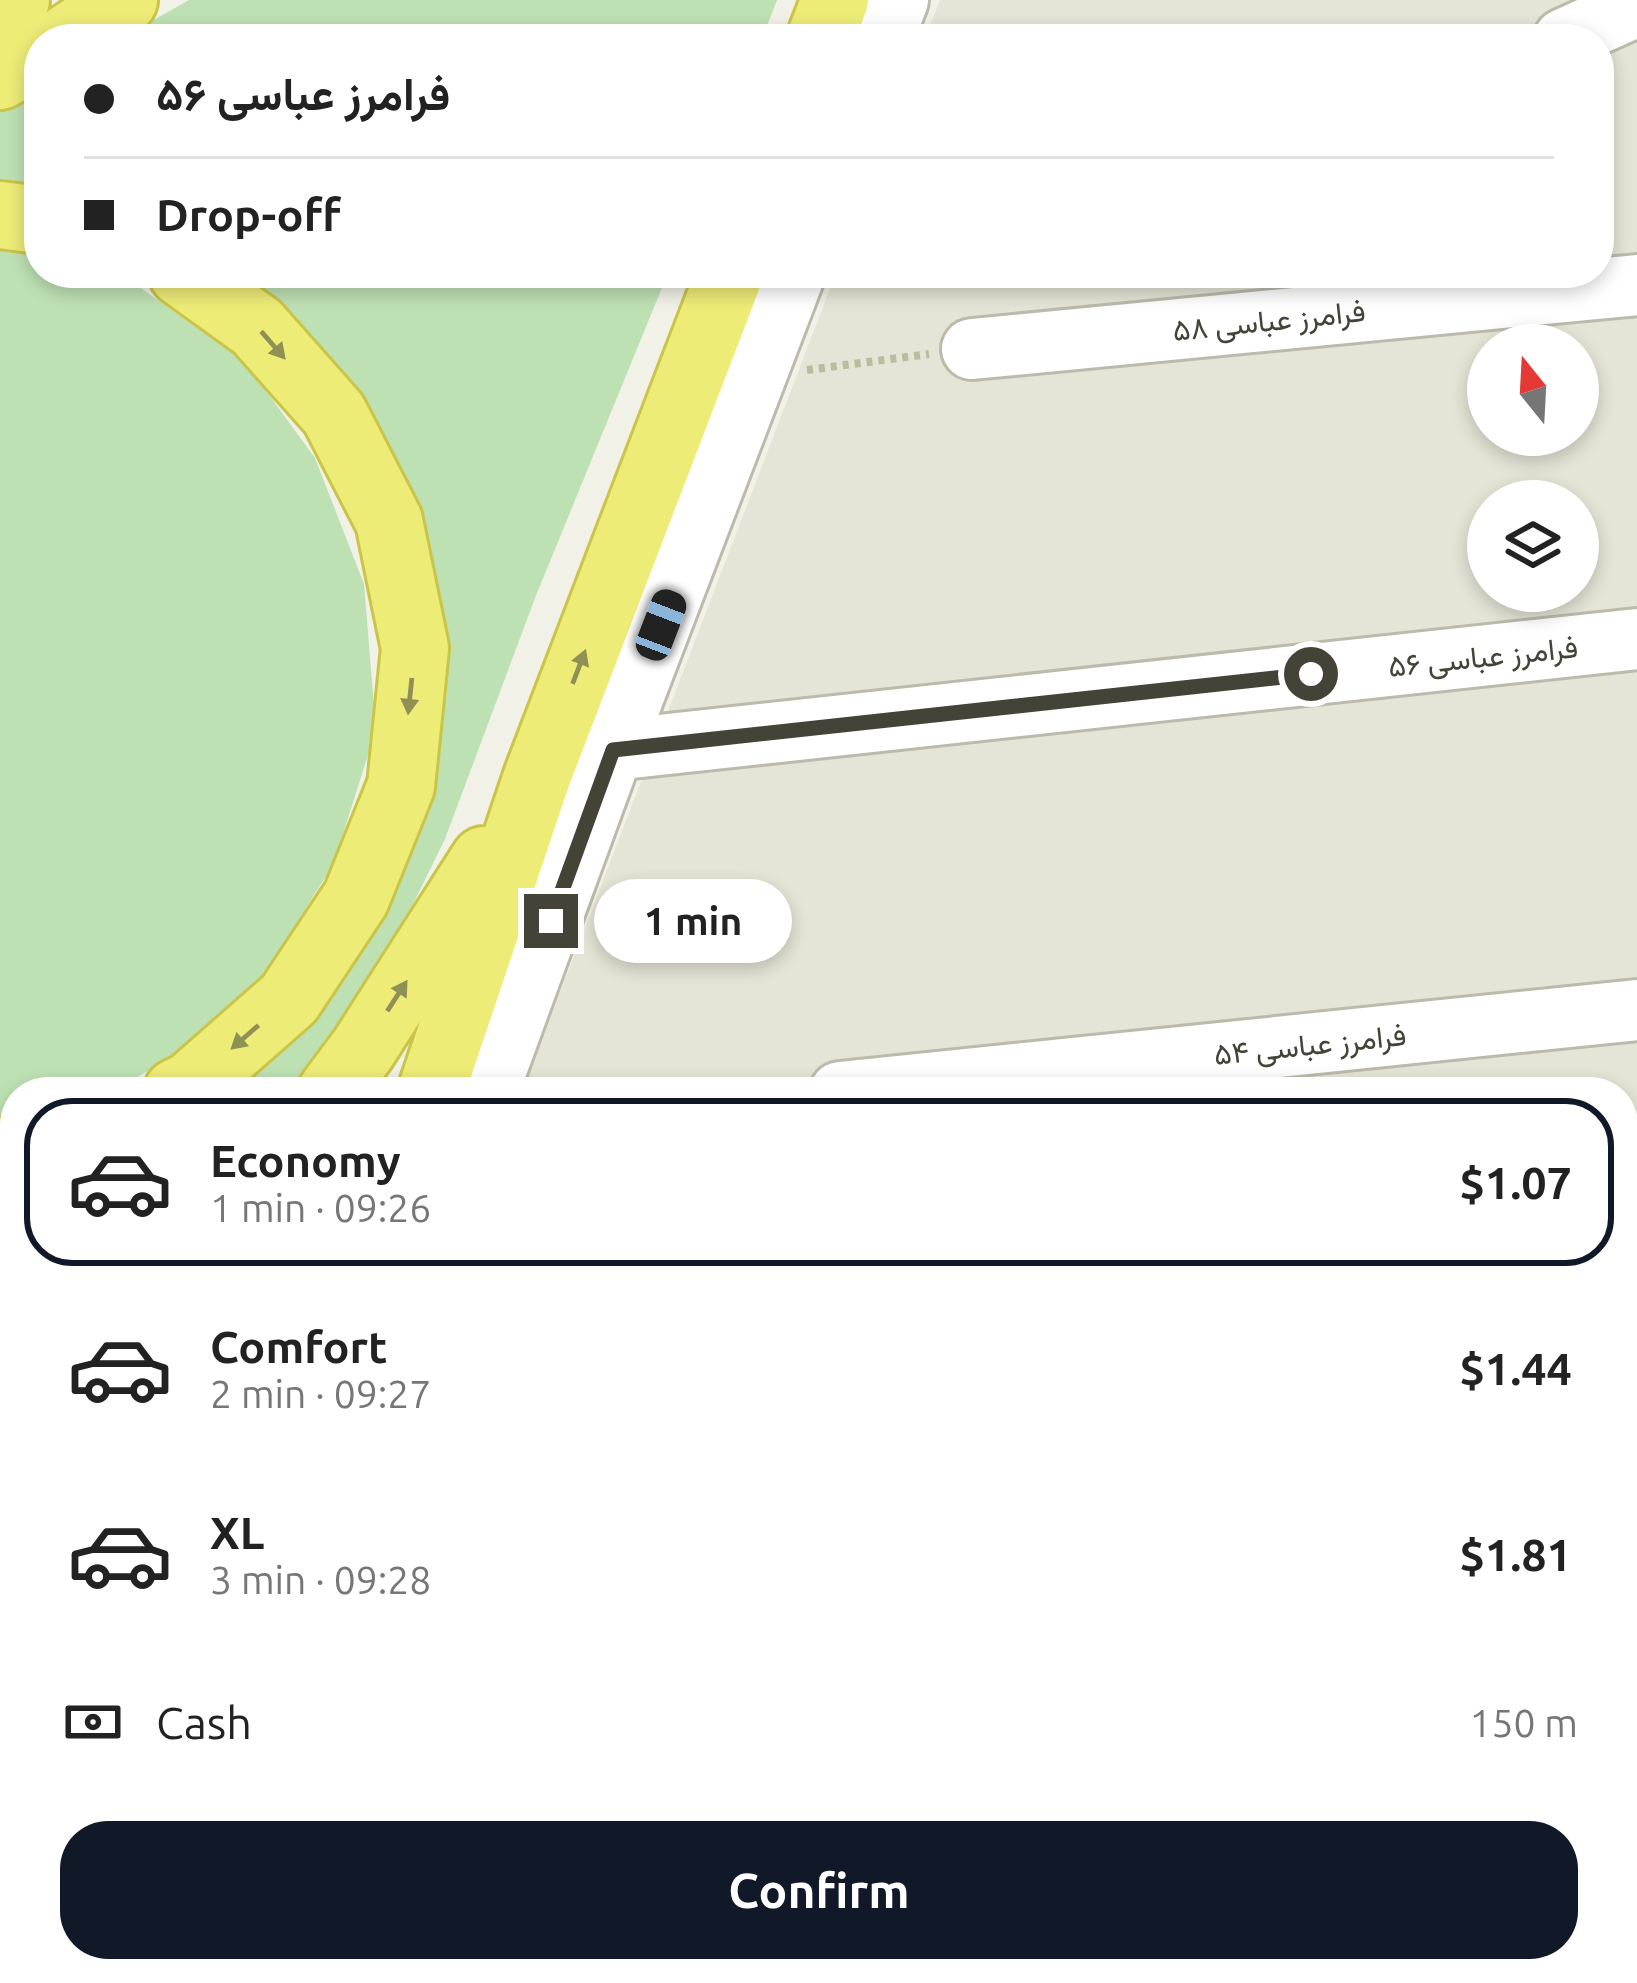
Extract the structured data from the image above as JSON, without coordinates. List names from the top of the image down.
{
  "streets": {
    "street": ["فرامرز عباسی ۵۸", "فرامرز عباسی ۵۶", "فرامرز عباسی ۵۴"]
  },
  "north": "top",
  "page": {
    "banner": ["فرامرز عباسی ۵۶", "Drop-off"],
    "bubble": "1 min",
    "list": [
      {
        "name": "Economy",
        "note": "1 min · 09:26",
        "value": "$1.07"
      },
      {
        "name": "Comfort",
        "note": "2 min · 09:27",
        "value": "$1.44"
      },
      {
        "name": "XL",
        "note": "3 min · 09:28",
        "value": "$1.81"
      }
    ],
    "pay": ["Cash", "150 m"],
    "buttons": "Confirm"
  }
}
